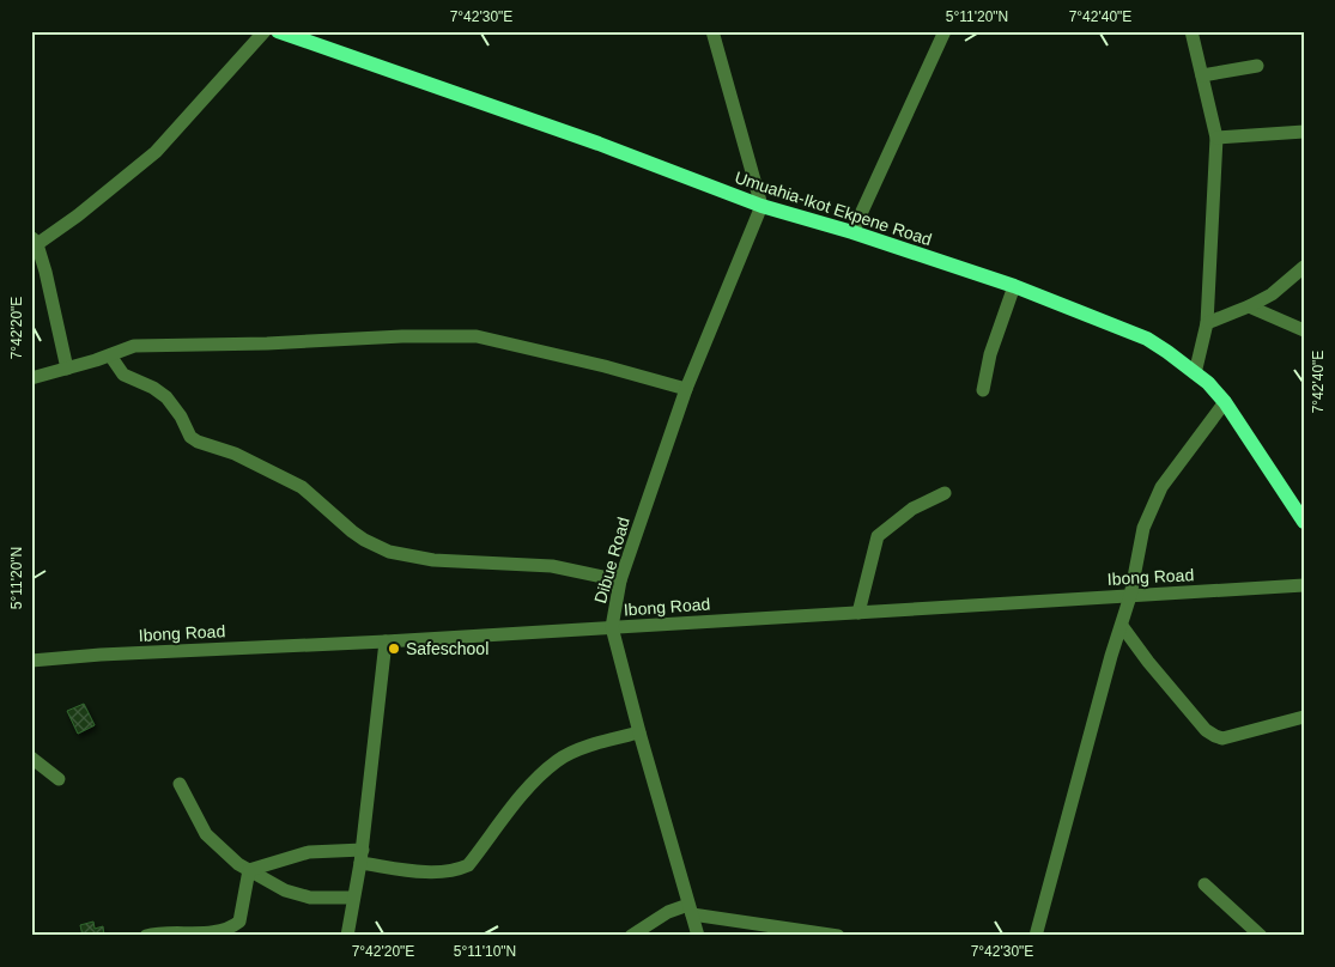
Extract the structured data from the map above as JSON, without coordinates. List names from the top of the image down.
{
  "streets": {
    "main road": ["Umuahia-Ikot Ekpene Road"],
    "street": ["Dibue Road", "Ibong Road"]
  },
  "crossings": [
    ["Umuahia-Ikot Ekpene Road", "Dibue Road"],
    ["Dibue Road", "Ibong Road"]
  ],
  "places": ["Safeschool"],
  "coordinates": [
    "7°42'30\"E",
    "5°11'20\"N",
    "7°42'40\"E",
    "7°42'20\"E",
    "5°11'10\"N"
  ]
}
